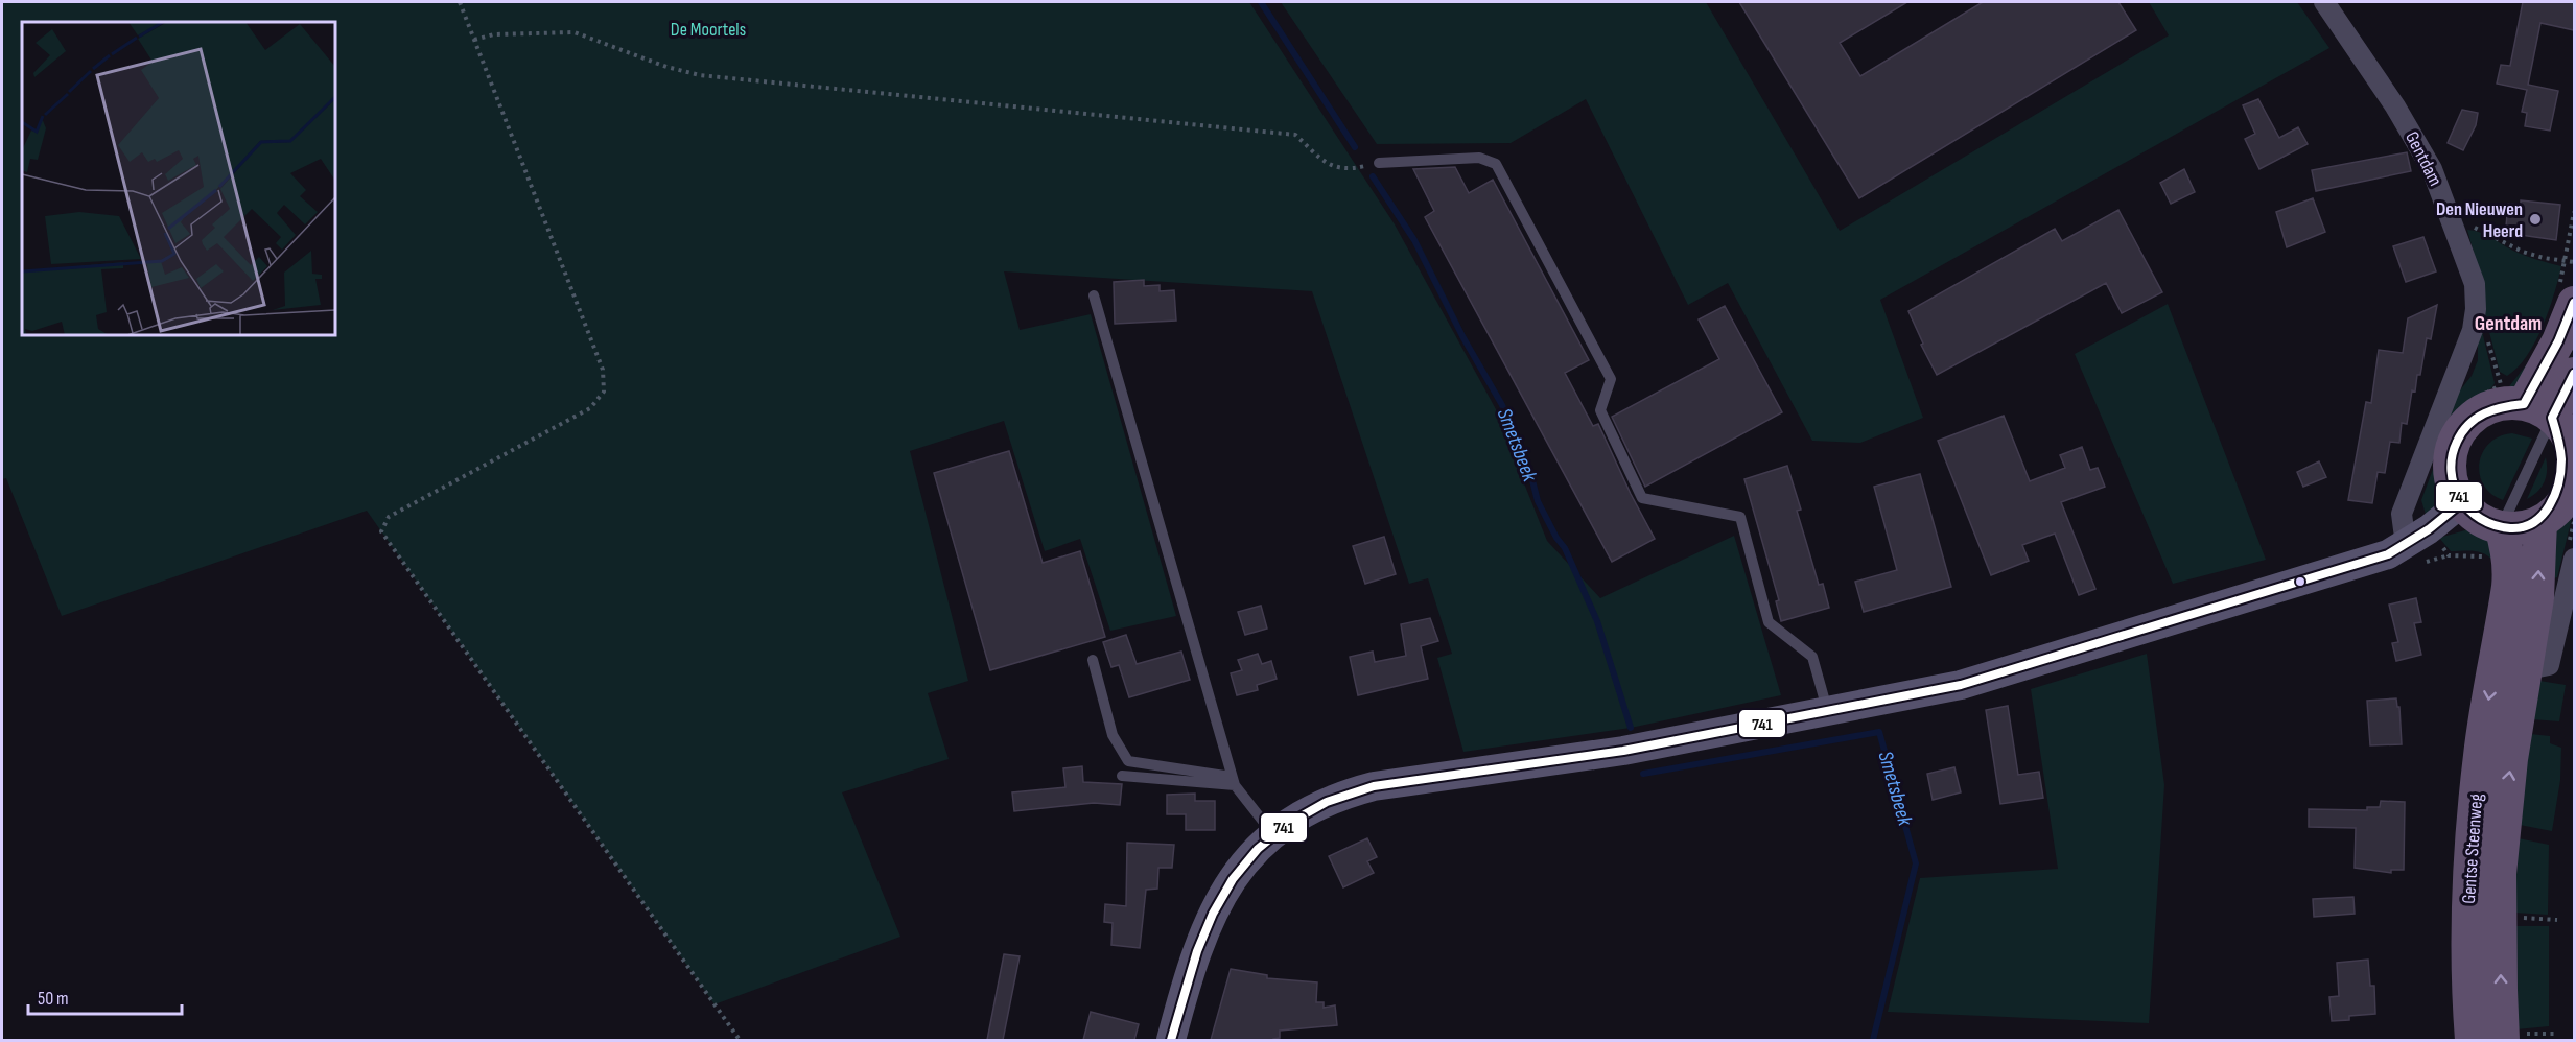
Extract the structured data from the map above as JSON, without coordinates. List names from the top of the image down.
{
  "streets": {
    "main road": ["Gentse Steenweg"],
    "street": ["Gentdam"]
  },
  "districts": ["Gentdam"],
  "water": ["Smetsbeek"],
  "parks": ["De Moortels"],
  "places": ["Den Nieuwen Heerd"],
  "lines": ["transit line 741"],
  "scale_bar": "50 m"
}
